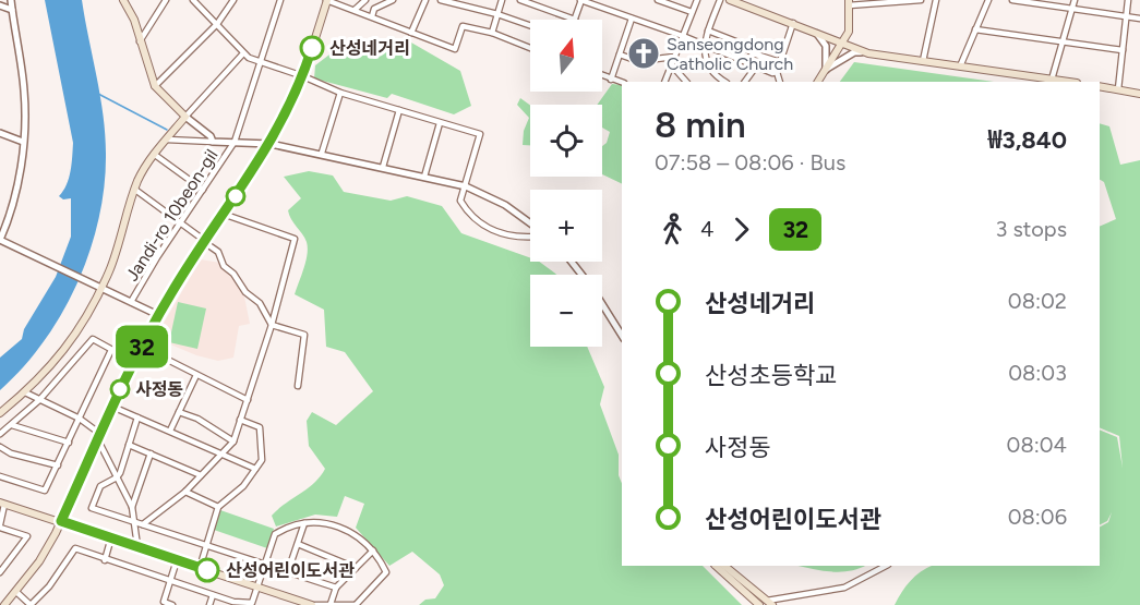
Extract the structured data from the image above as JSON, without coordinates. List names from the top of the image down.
{
  "streets": {
    "street": ["Jandi-ro 10beon-gil"]
  },
  "places": {
    "other": ["산성네거리", "사정동", "산성어린이도서관"],
    "church": ["Sanseongdong Catholic Church"]
  },
  "lines": ["bus line 32"],
  "north": "top",
  "page": {
    "on_map": "32",
    "map_buttons": ["+", "−"],
    "heading": ["8 min", "07:58 – 08:06 · Bus", "₩3,840"],
    "legs": ["4", "32", "3 stops"],
    "list": [
      {
        "name": "산성네거리",
        "value": "08:02"
      },
      {
        "name": "산성초등학교",
        "value": "08:03"
      },
      {
        "name": "사정동",
        "value": "08:04"
      },
      {
        "name": "산성어린이도서관",
        "value": "08:06"
      }
    ]
  }
}
